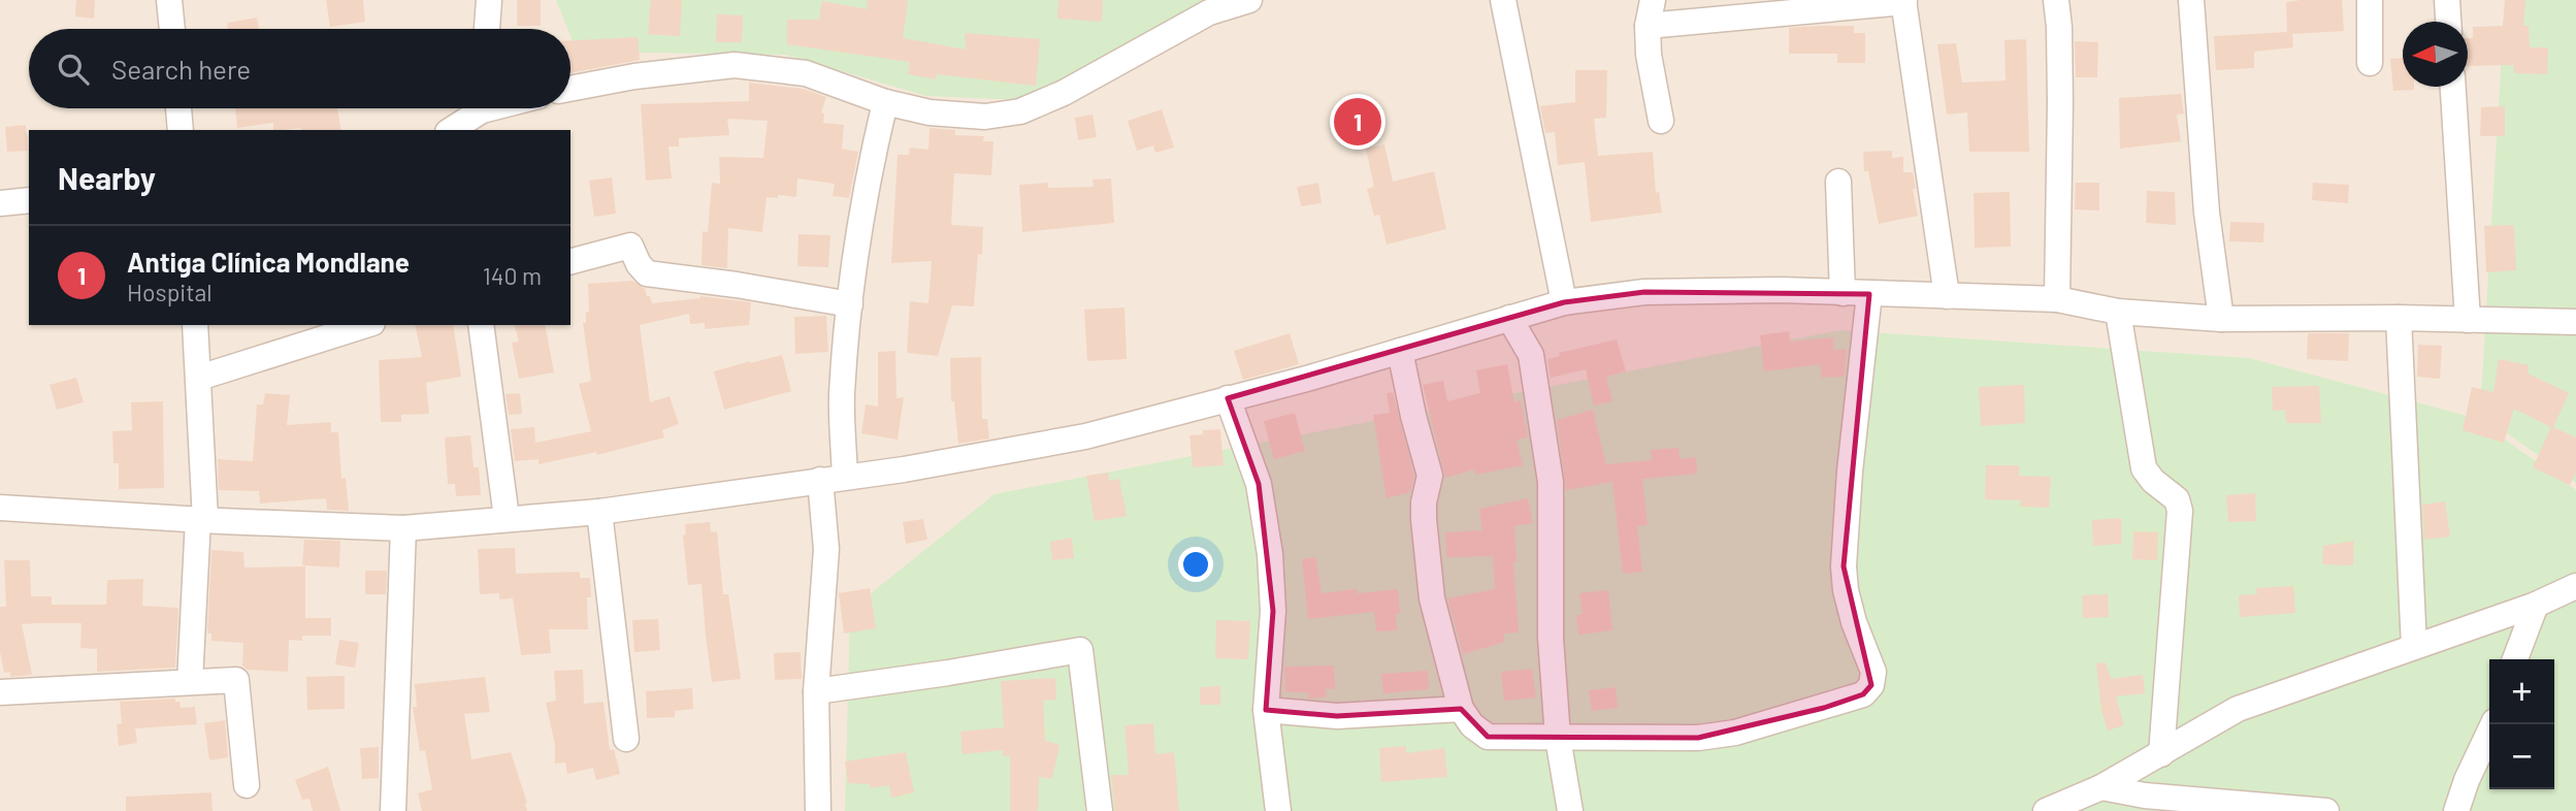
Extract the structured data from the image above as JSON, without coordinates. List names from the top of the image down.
{
  "north": "left",
  "page": {
    "search": "Search here",
    "pins": "1",
    "heading": "Nearby",
    "list": [
      {
        "mark": "1",
        "name": "Antiga Clínica Mondlane",
        "note": "Hospital",
        "value": "140 m"
      }
    ],
    "map_buttons": ["+", "−"]
  }
}
